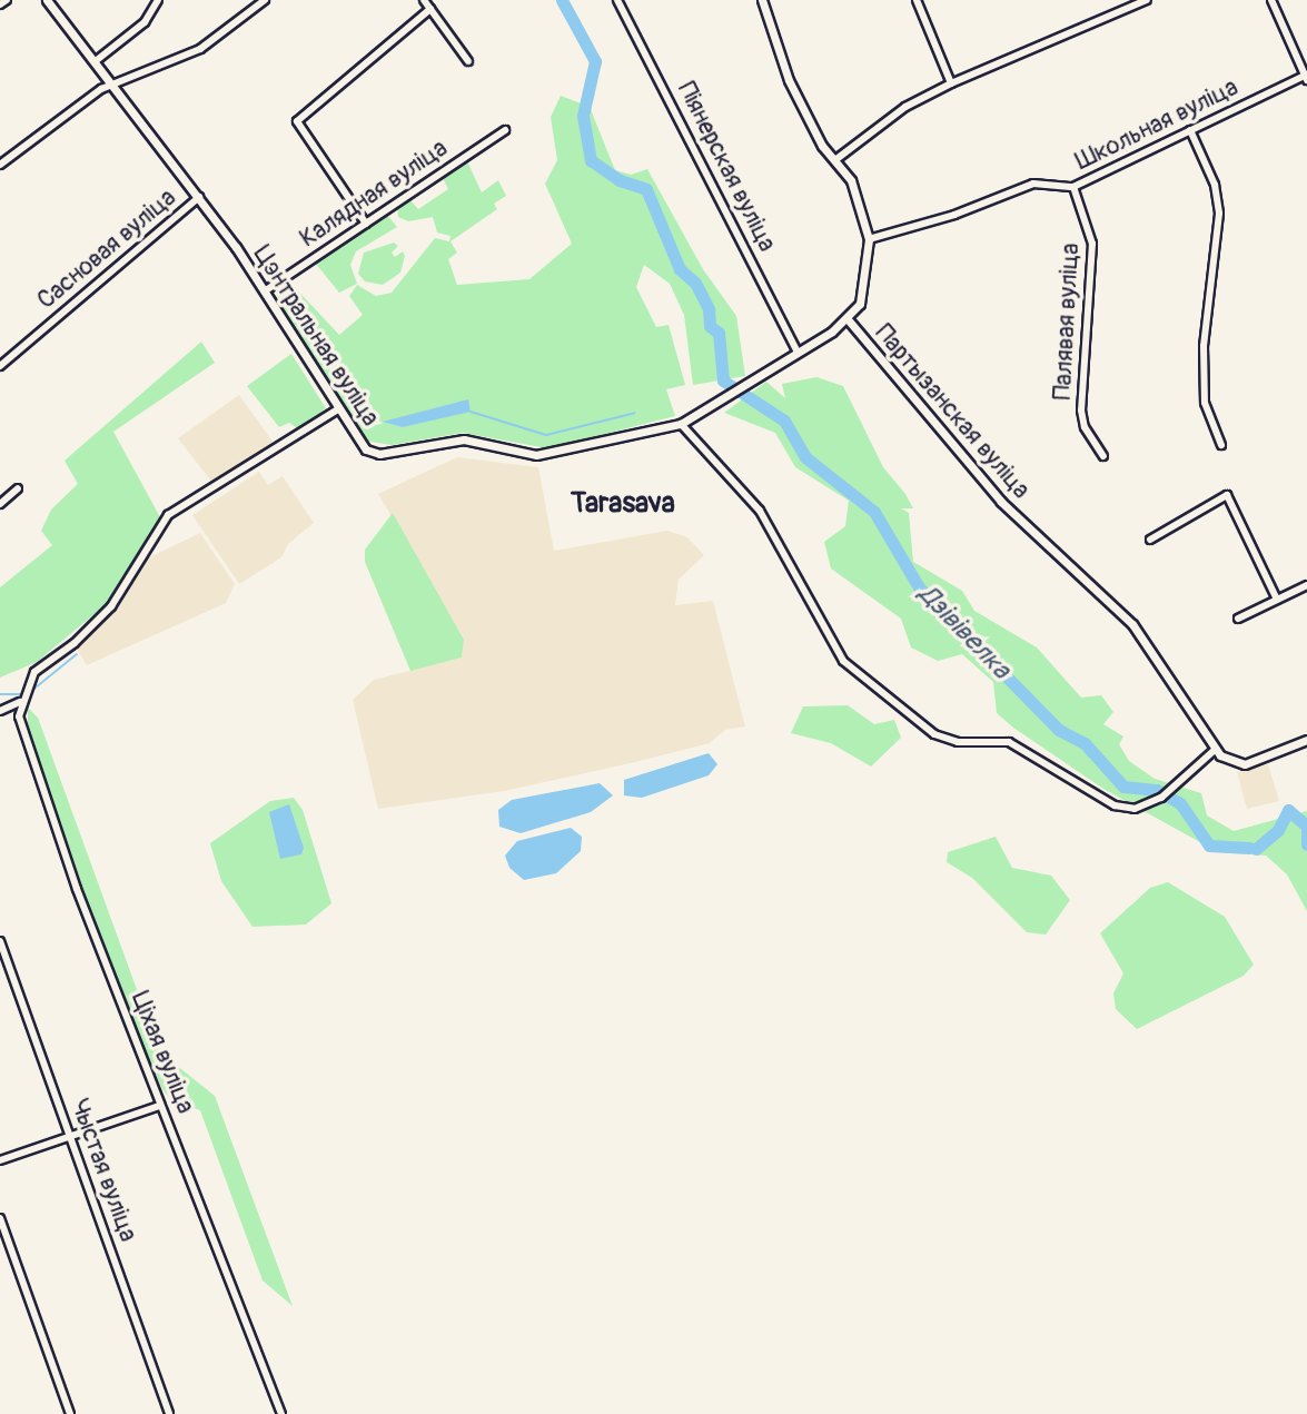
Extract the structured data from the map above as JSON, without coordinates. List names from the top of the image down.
{
  "streets": {
    "street": [
      "Школьная вуліца",
      "Піянерская вуліца",
      "Калядная вуліца",
      "Сасновая вуліца",
      "Палявая вуліца",
      "Цэнтральная вуліца",
      "Партызанская вуліца",
      "Ціхая вуліца",
      "Чыстая вуліца"
    ]
  },
  "crossings": [
    ["Школьная вуліца", "Палявая вуліца"],
    ["Школьная вуліца", "Партызанская вуліца"],
    ["Піянерская вуліца", "Цэнтральная вуліца"],
    ["Калядная вуліца", "Цэнтральная вуліца"],
    ["Сасновая вуліца", "Цэнтральная вуліца"],
    ["Цэнтральная вуліца", "Партызанская вуліца"]
  ],
  "districts": ["Tarasava"],
  "water": ["Дзівівелка"]
}
